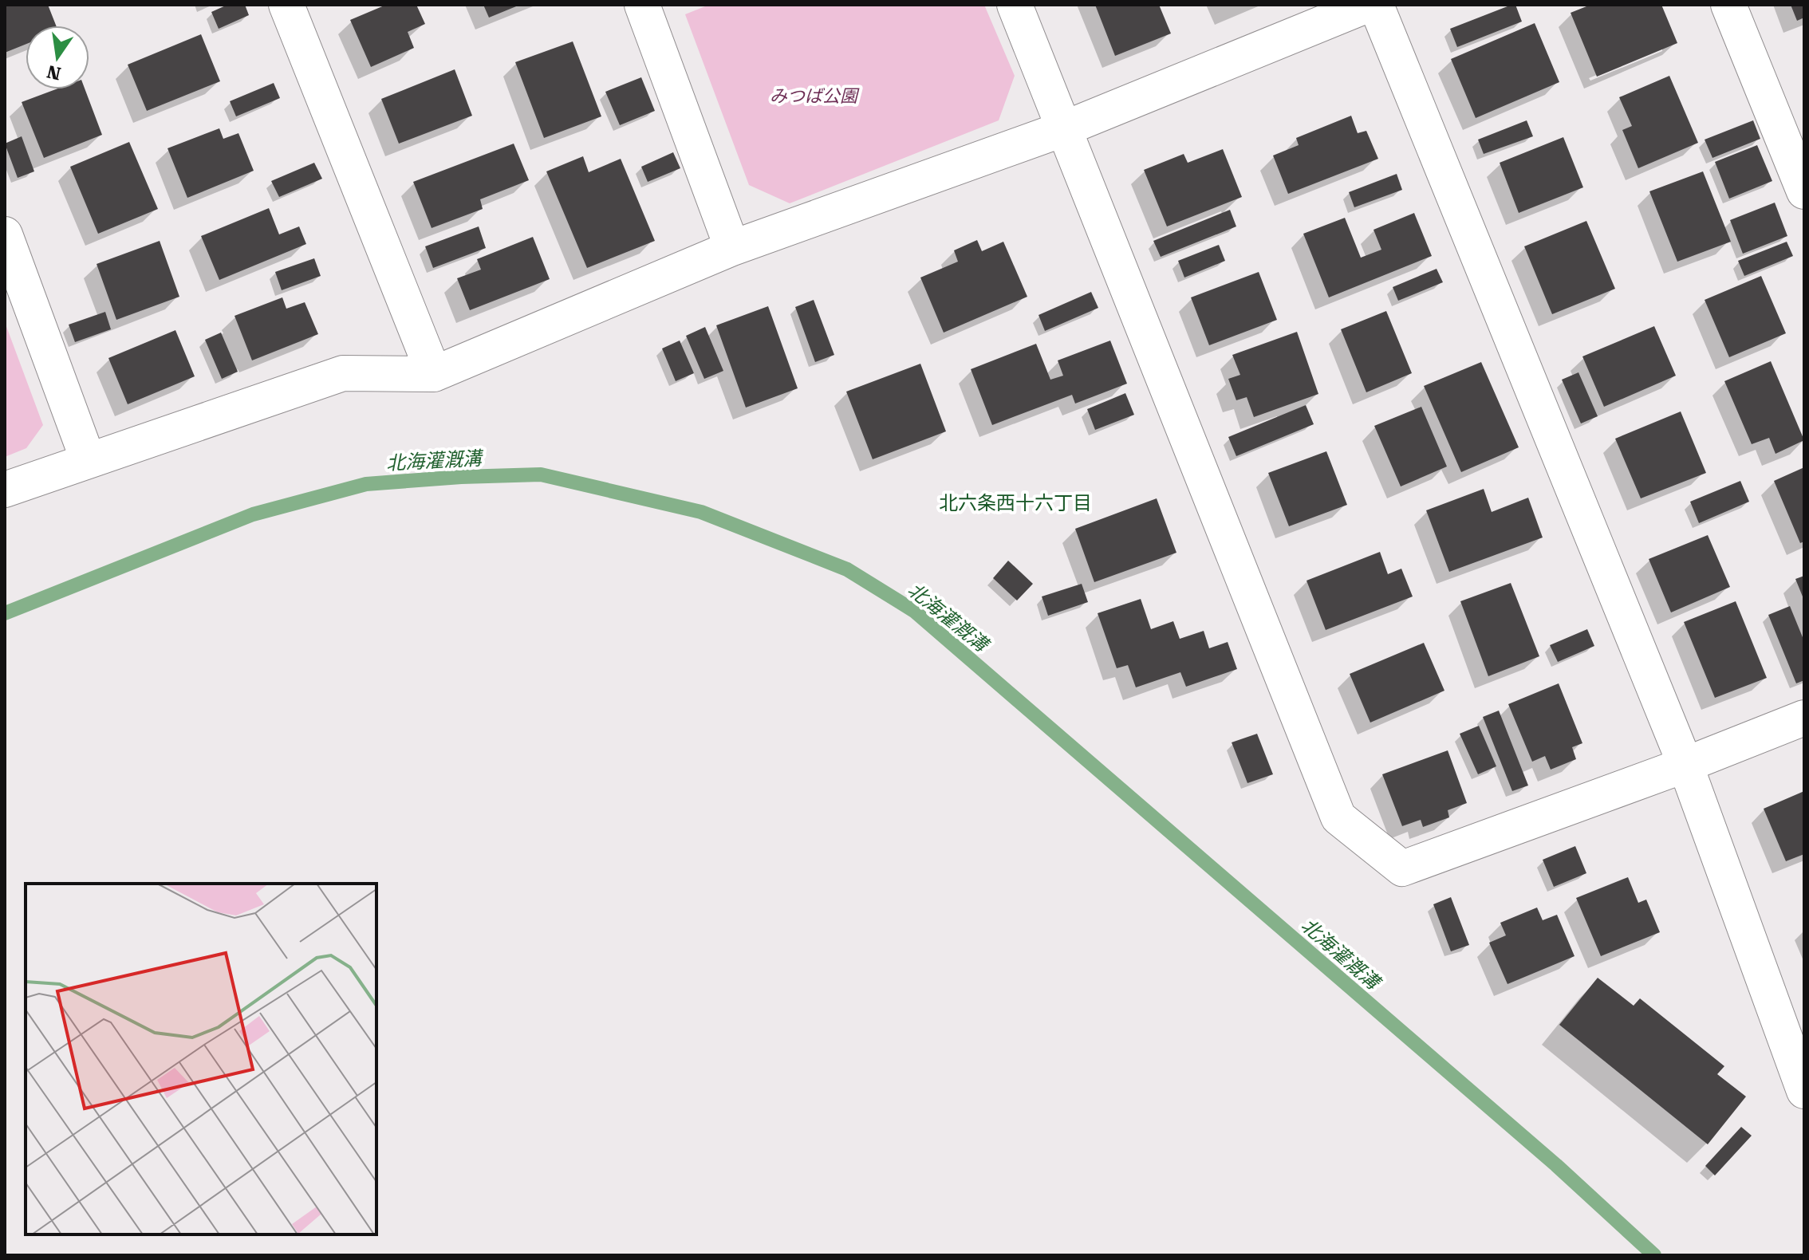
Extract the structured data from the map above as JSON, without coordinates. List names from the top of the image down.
{
  "districts": ["北六条西十六丁目"],
  "water": ["北海灌漑溝"],
  "parks": ["みつば公園"],
  "north": "bottom"
}
